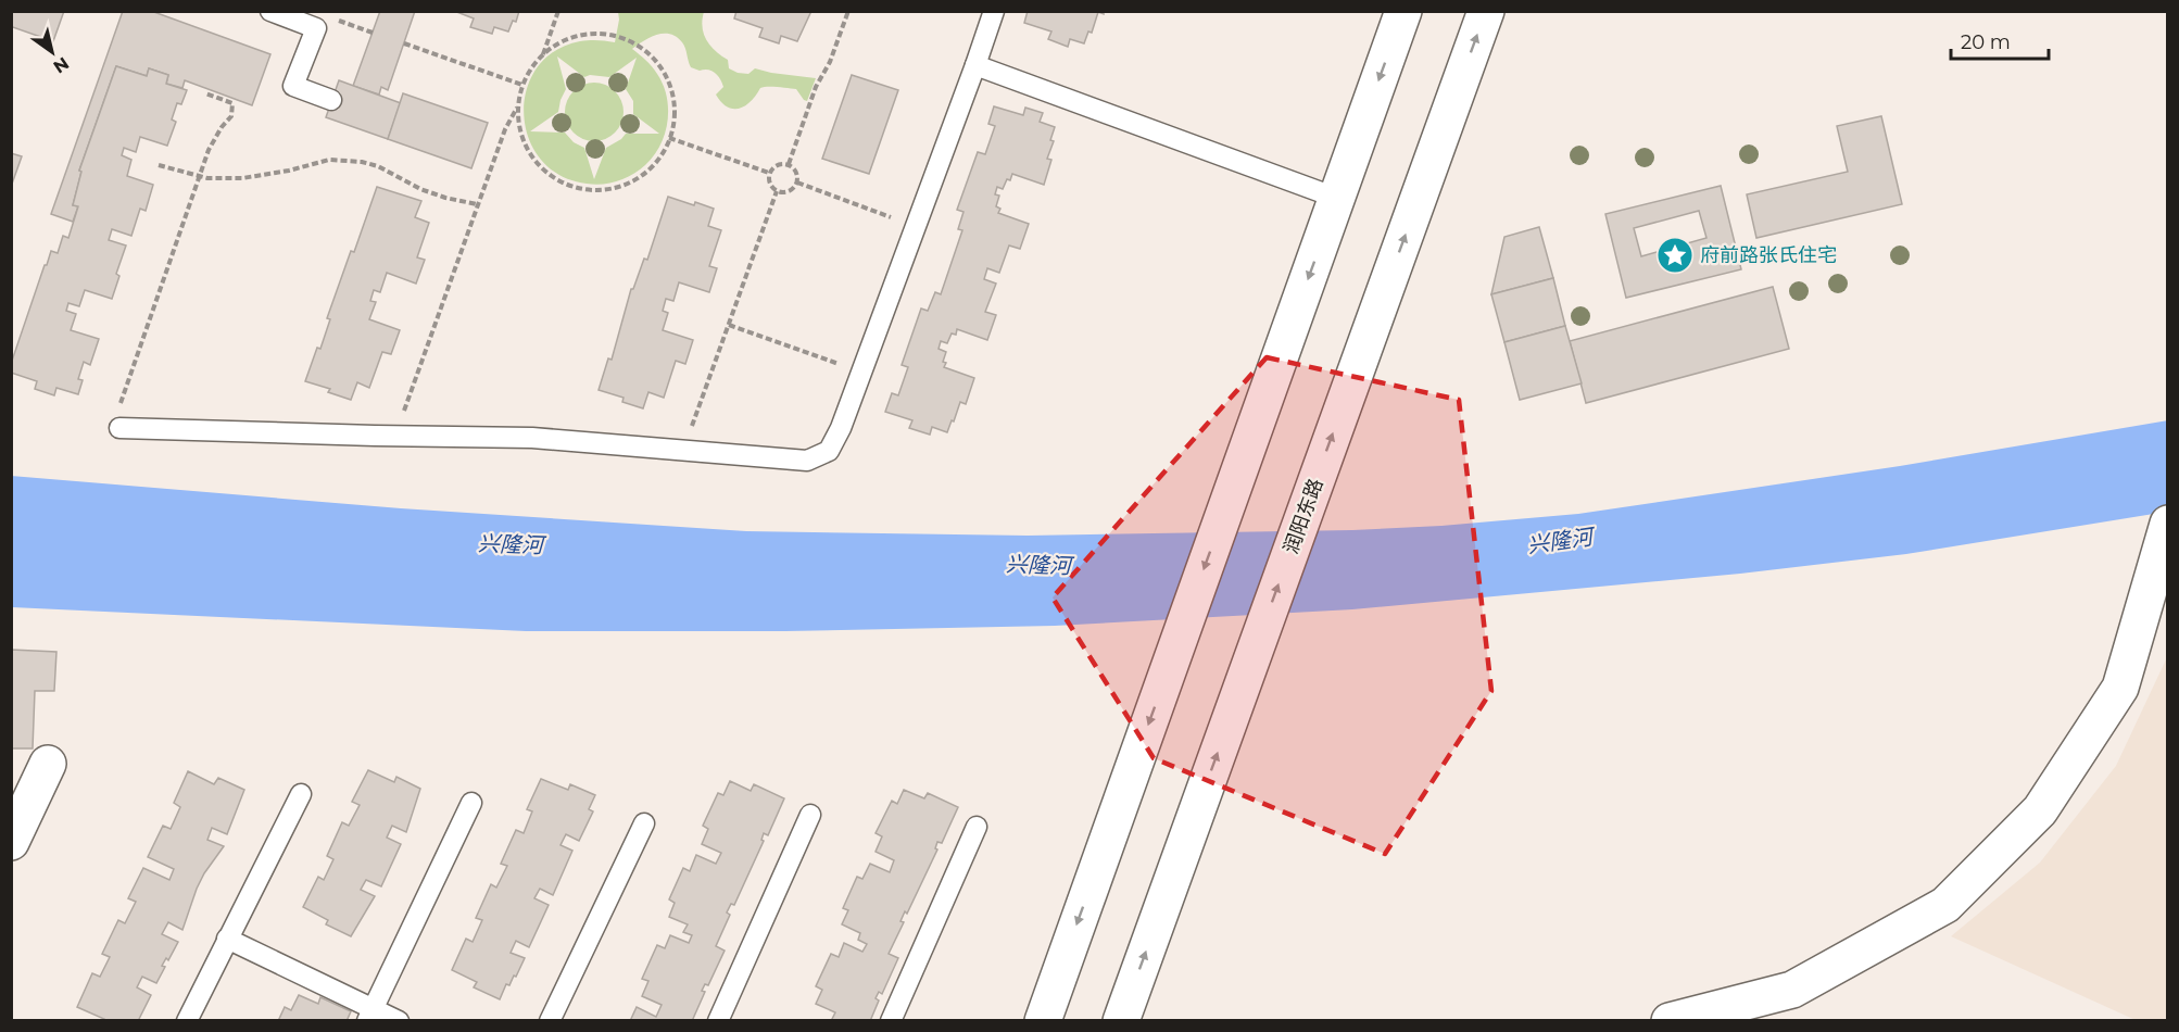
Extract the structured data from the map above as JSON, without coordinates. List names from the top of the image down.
{
  "streets": {
    "main road": ["润阳东路"]
  },
  "water": ["兴隆河"],
  "places": {
    "place": ["府前路张氏住宅"]
  },
  "scale_bar": "20 m",
  "north": "bottom right"
}
